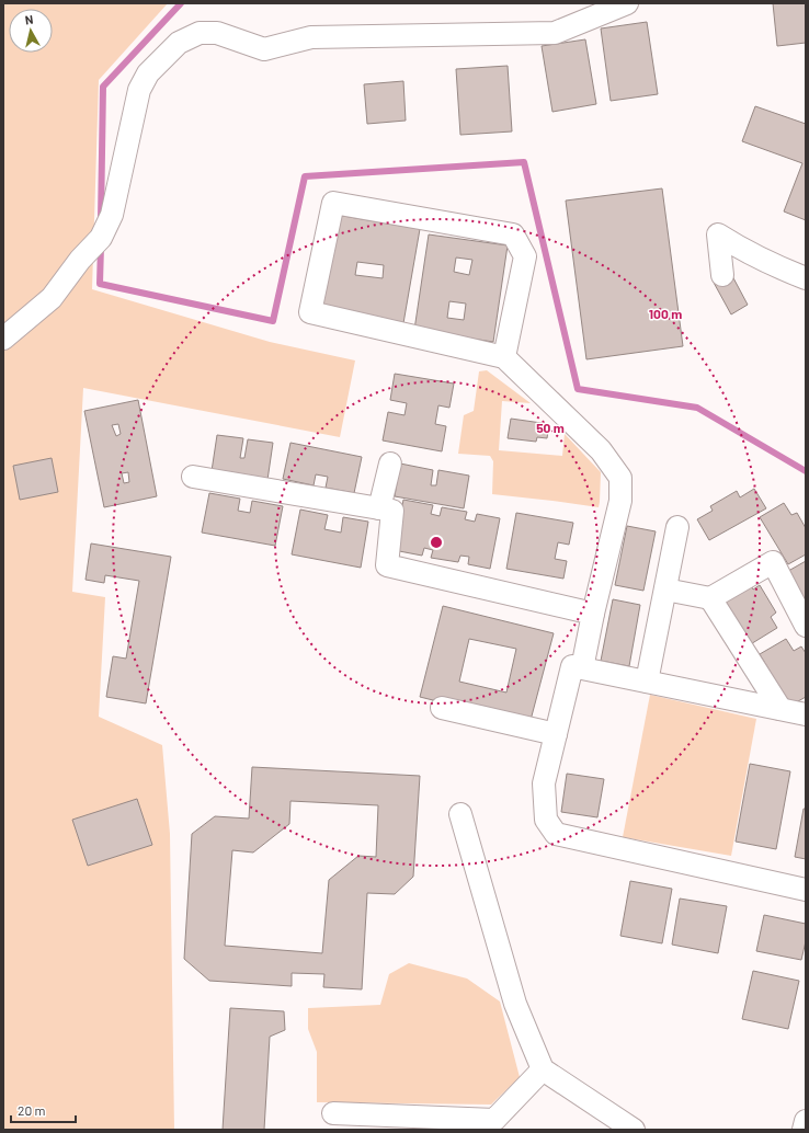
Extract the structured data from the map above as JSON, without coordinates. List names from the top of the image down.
{
  "scale_bar": "20 m",
  "north": "top",
  "rings": ["100 m", "50 m"]
}
